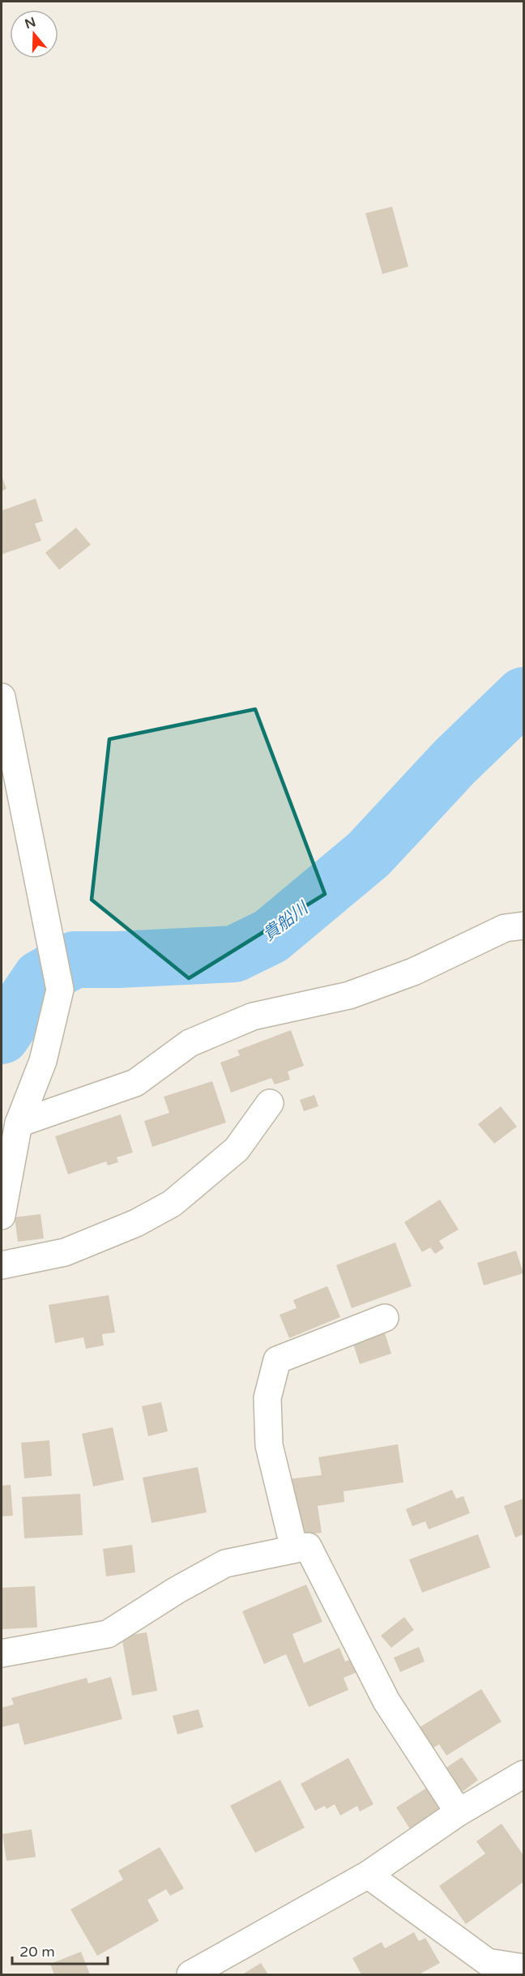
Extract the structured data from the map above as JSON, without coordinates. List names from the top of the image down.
{
  "water": ["貴船川"],
  "scale_bar": "20 m",
  "north": "top"
}
